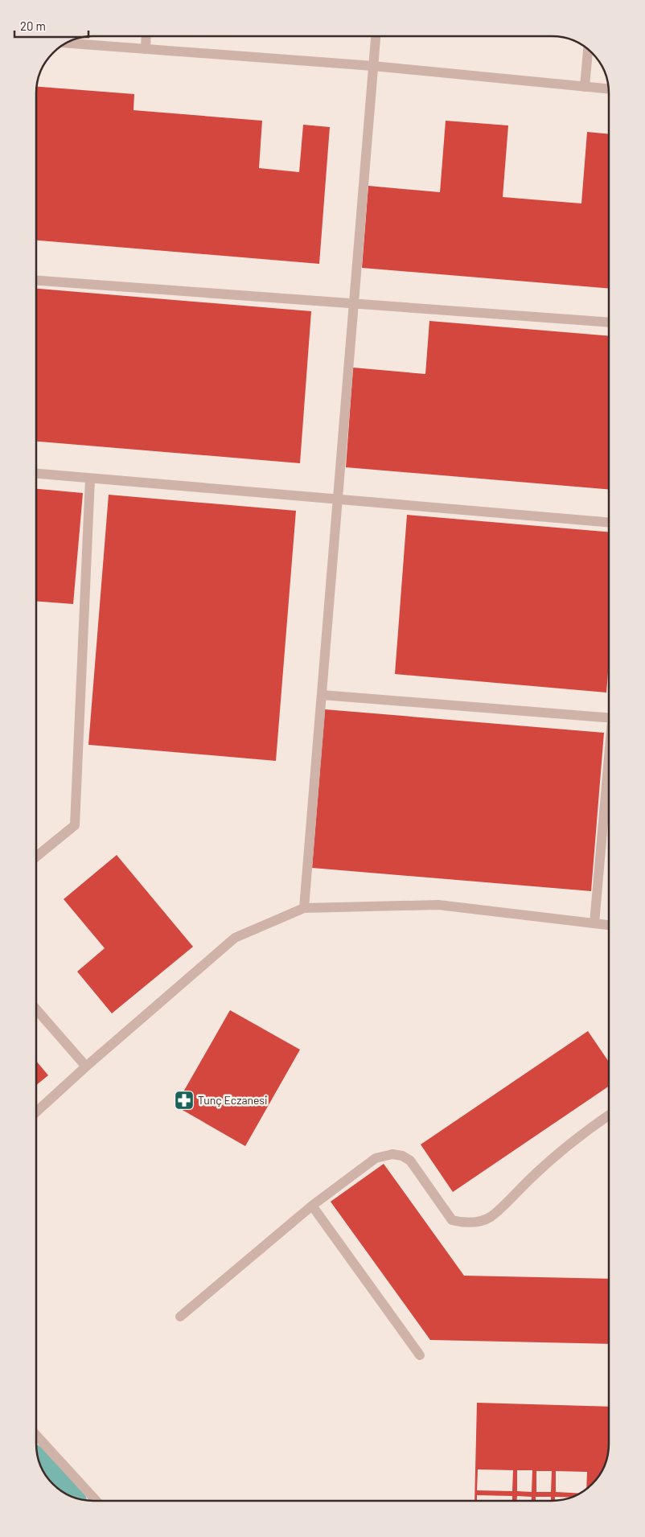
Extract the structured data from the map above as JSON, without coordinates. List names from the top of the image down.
{
  "places": {
    "pharmacy": ["Tunç Eczanesi"]
  },
  "scale_bar": "20 m"
}
